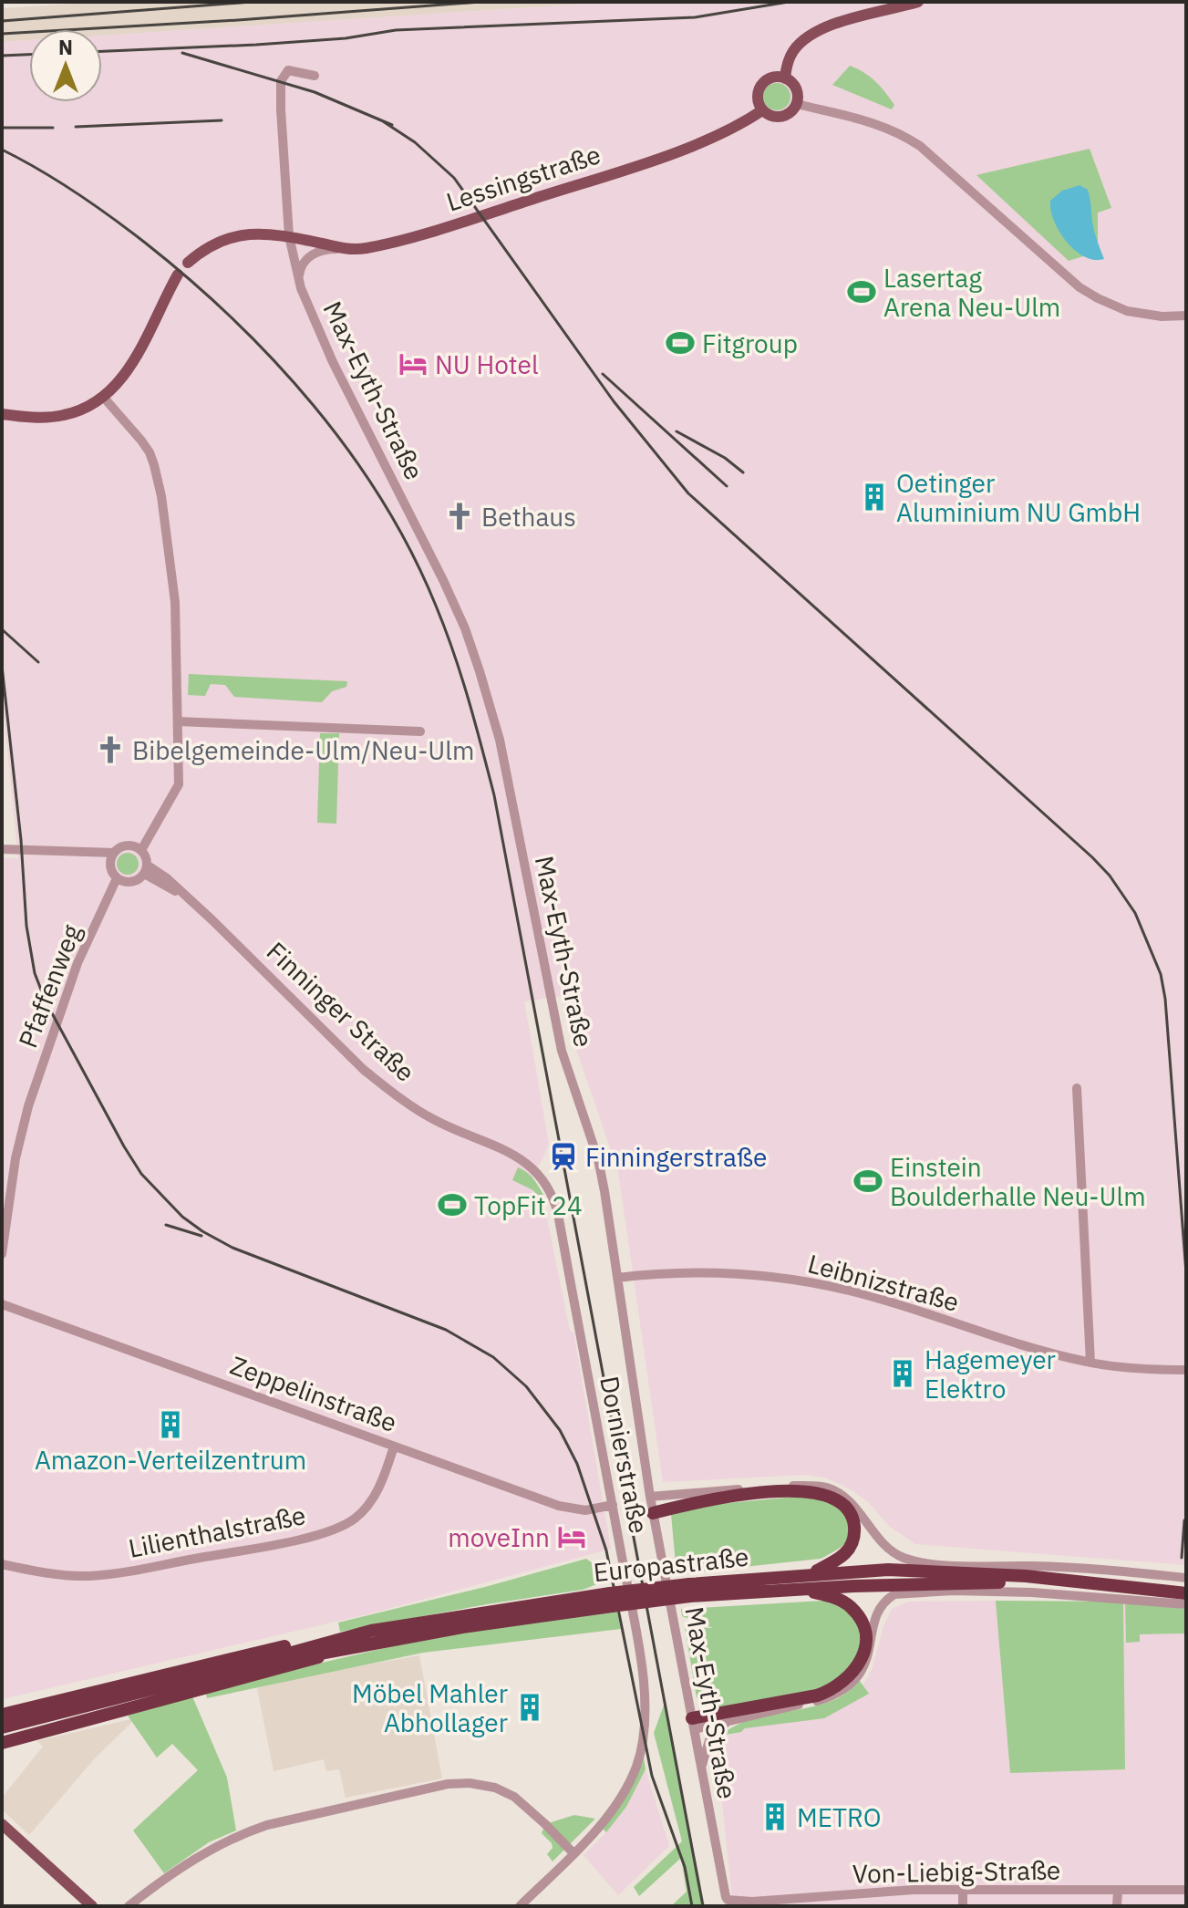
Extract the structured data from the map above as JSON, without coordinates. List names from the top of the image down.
{
  "streets": {
    "highway": ["Europastraße"],
    "main road": ["Lessingstraße"],
    "street": [
      "Max-Eyth-Straße",
      "Pfaffenweg",
      "Finninger Straße",
      "Leibnizstraße",
      "Zeppelinstraße",
      "Dornierstraße",
      "Lilienthalstraße",
      "Von-Liebig-Straße"
    ]
  },
  "crossings": [
    ["Lessingstraße", "Max-Eyth-Straße"],
    ["Max-Eyth-Straße", "Leibnizstraße"],
    ["Max-Eyth-Straße", "Von-Liebig-Straße"],
    ["Pfaffenweg", "Finninger Straße"],
    ["Finninger Straße", "Dornierstraße"],
    ["Zeppelinstraße", "Dornierstraße"],
    ["Zeppelinstraße", "Lilienthalstraße"]
  ],
  "places": {
    "sports": [
      "Lasertag Arena Neu-Ulm",
      "Fitgroup",
      "Einstein Boulderhalle Neu-Ulm",
      "TopFit 24"
    ],
    "hotel": ["NU Hotel", "moveInn"],
    "building": [
      "Oetinger Aluminium NU GmbH",
      "Hagemeyer Elektro",
      "Amazon-Verteilzentrum",
      "Möbel Mahler Abhollager",
      "METRO"
    ],
    "church": ["Bethaus", "Bibelgemeinde-Ulm/Neu-Ulm"],
    "station": ["Finningerstraße"]
  },
  "north": "top"
}
